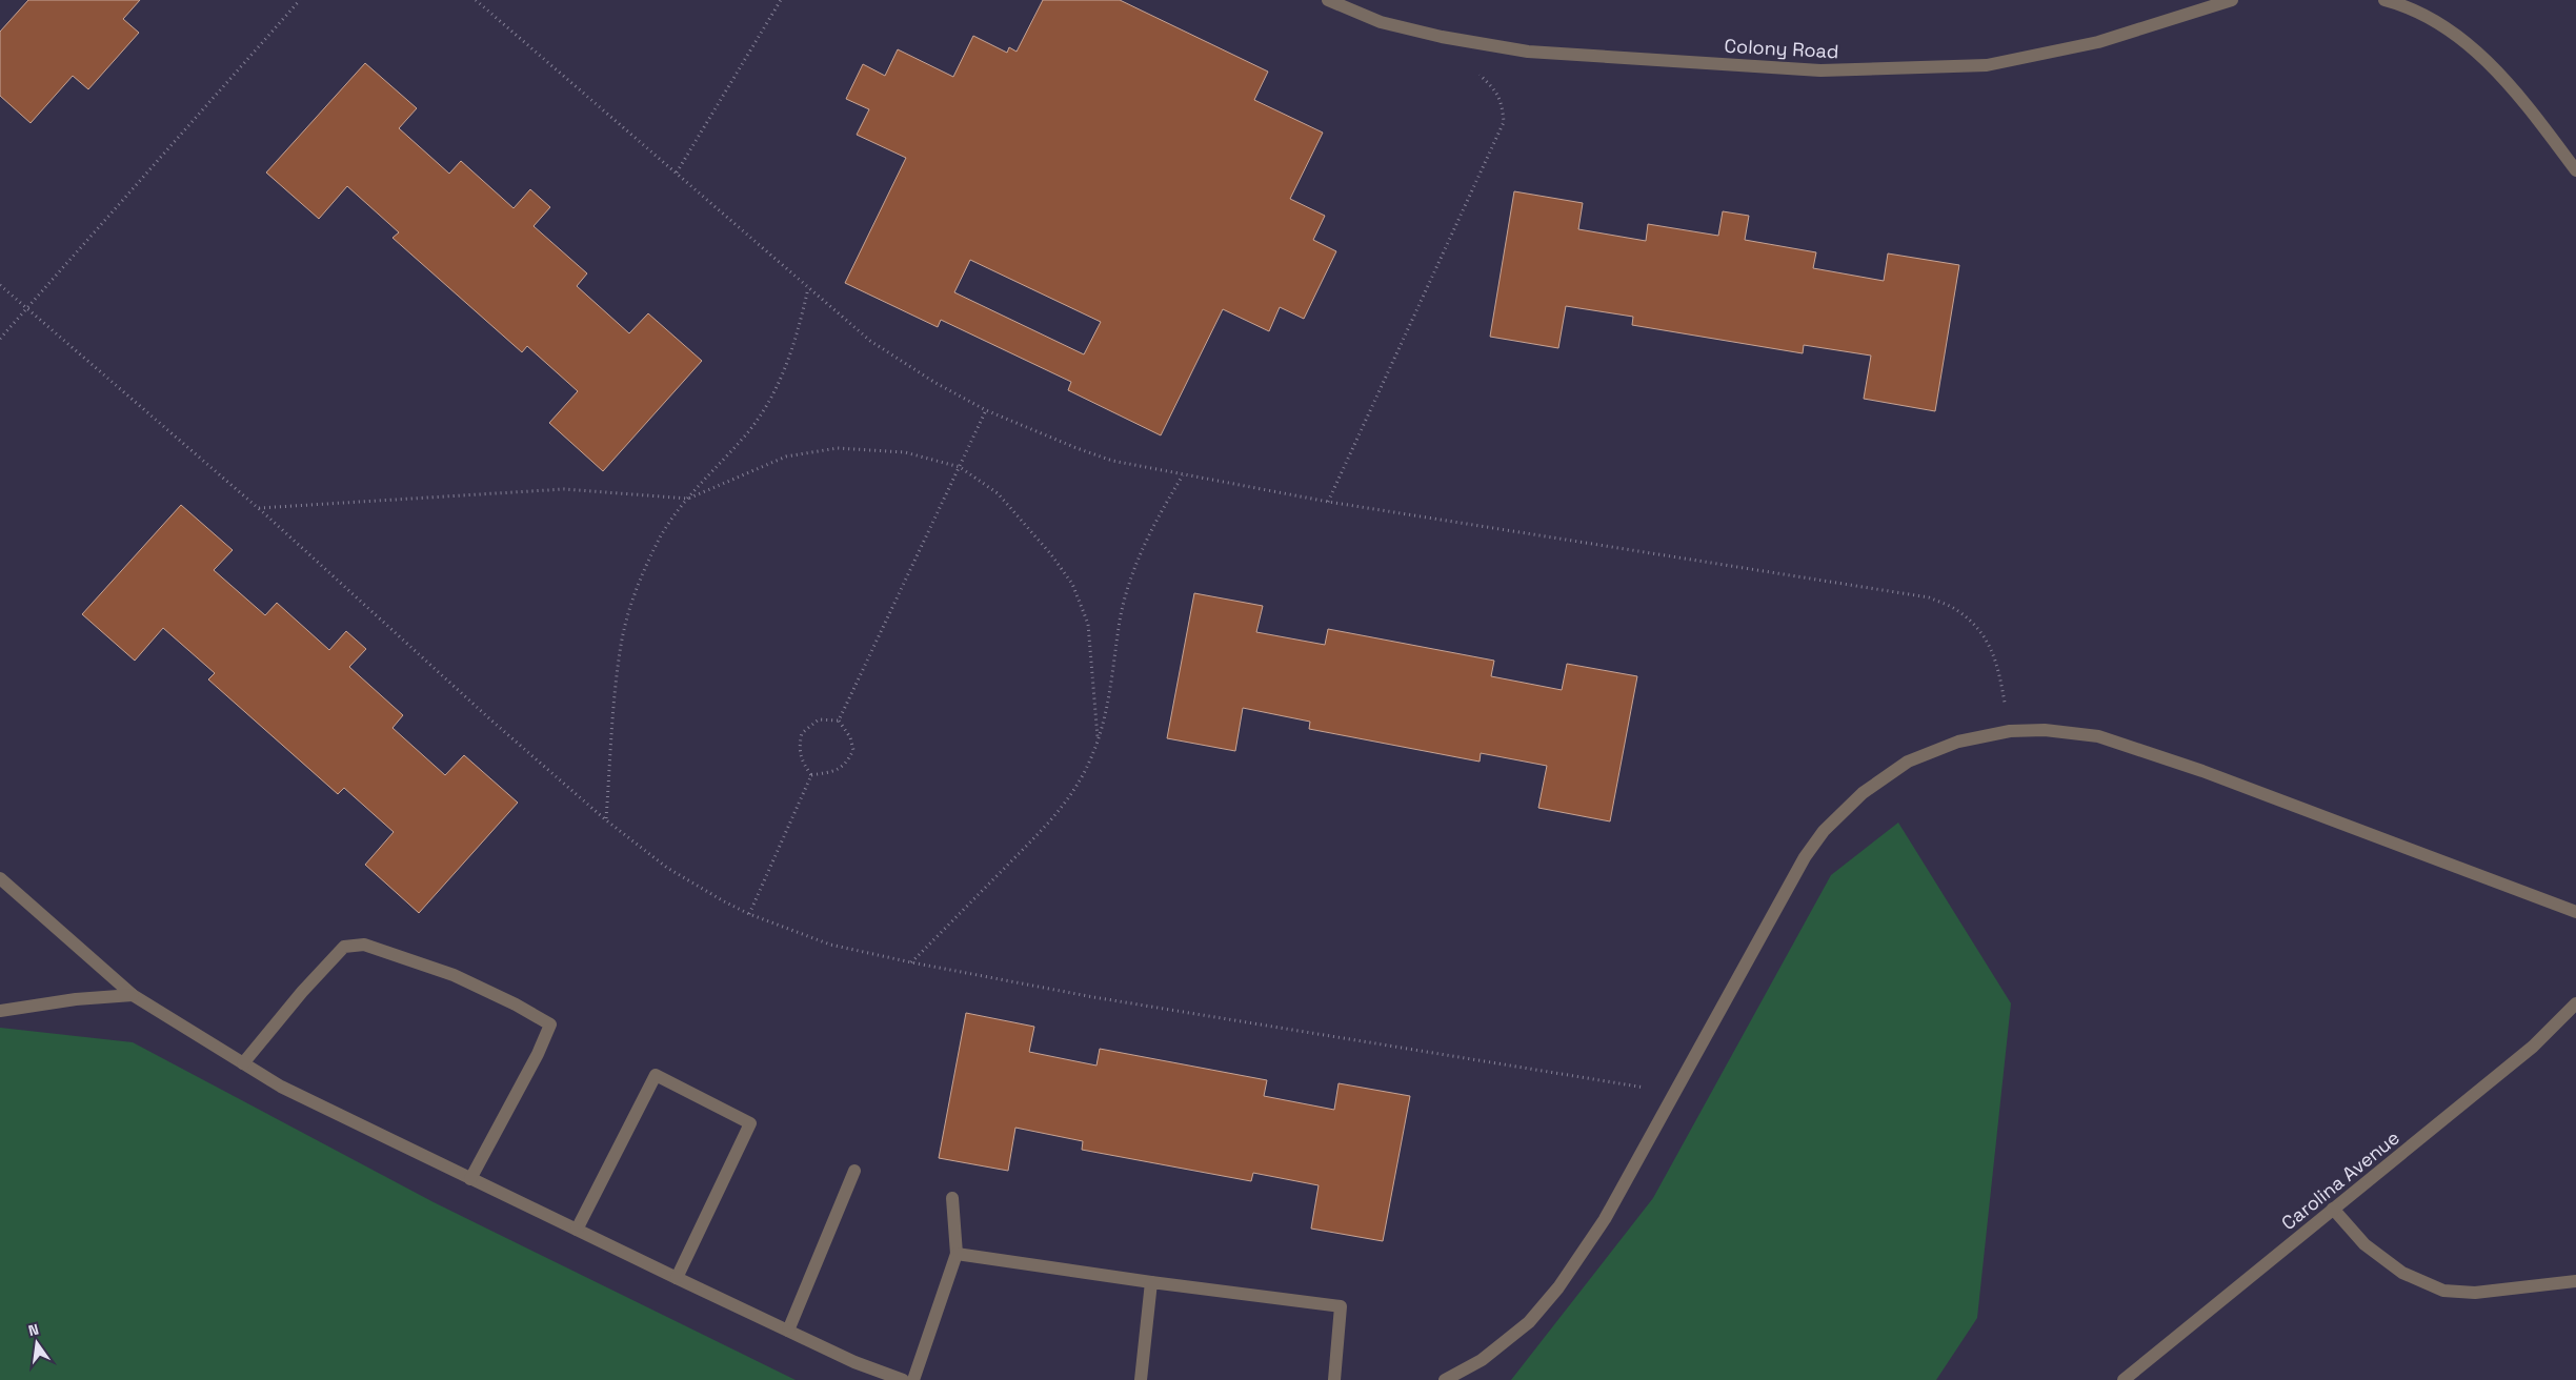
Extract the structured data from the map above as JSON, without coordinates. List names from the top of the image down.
{
  "streets": {
    "street": ["Colony Road", "Carolina Avenue"]
  },
  "north": "top"
}
